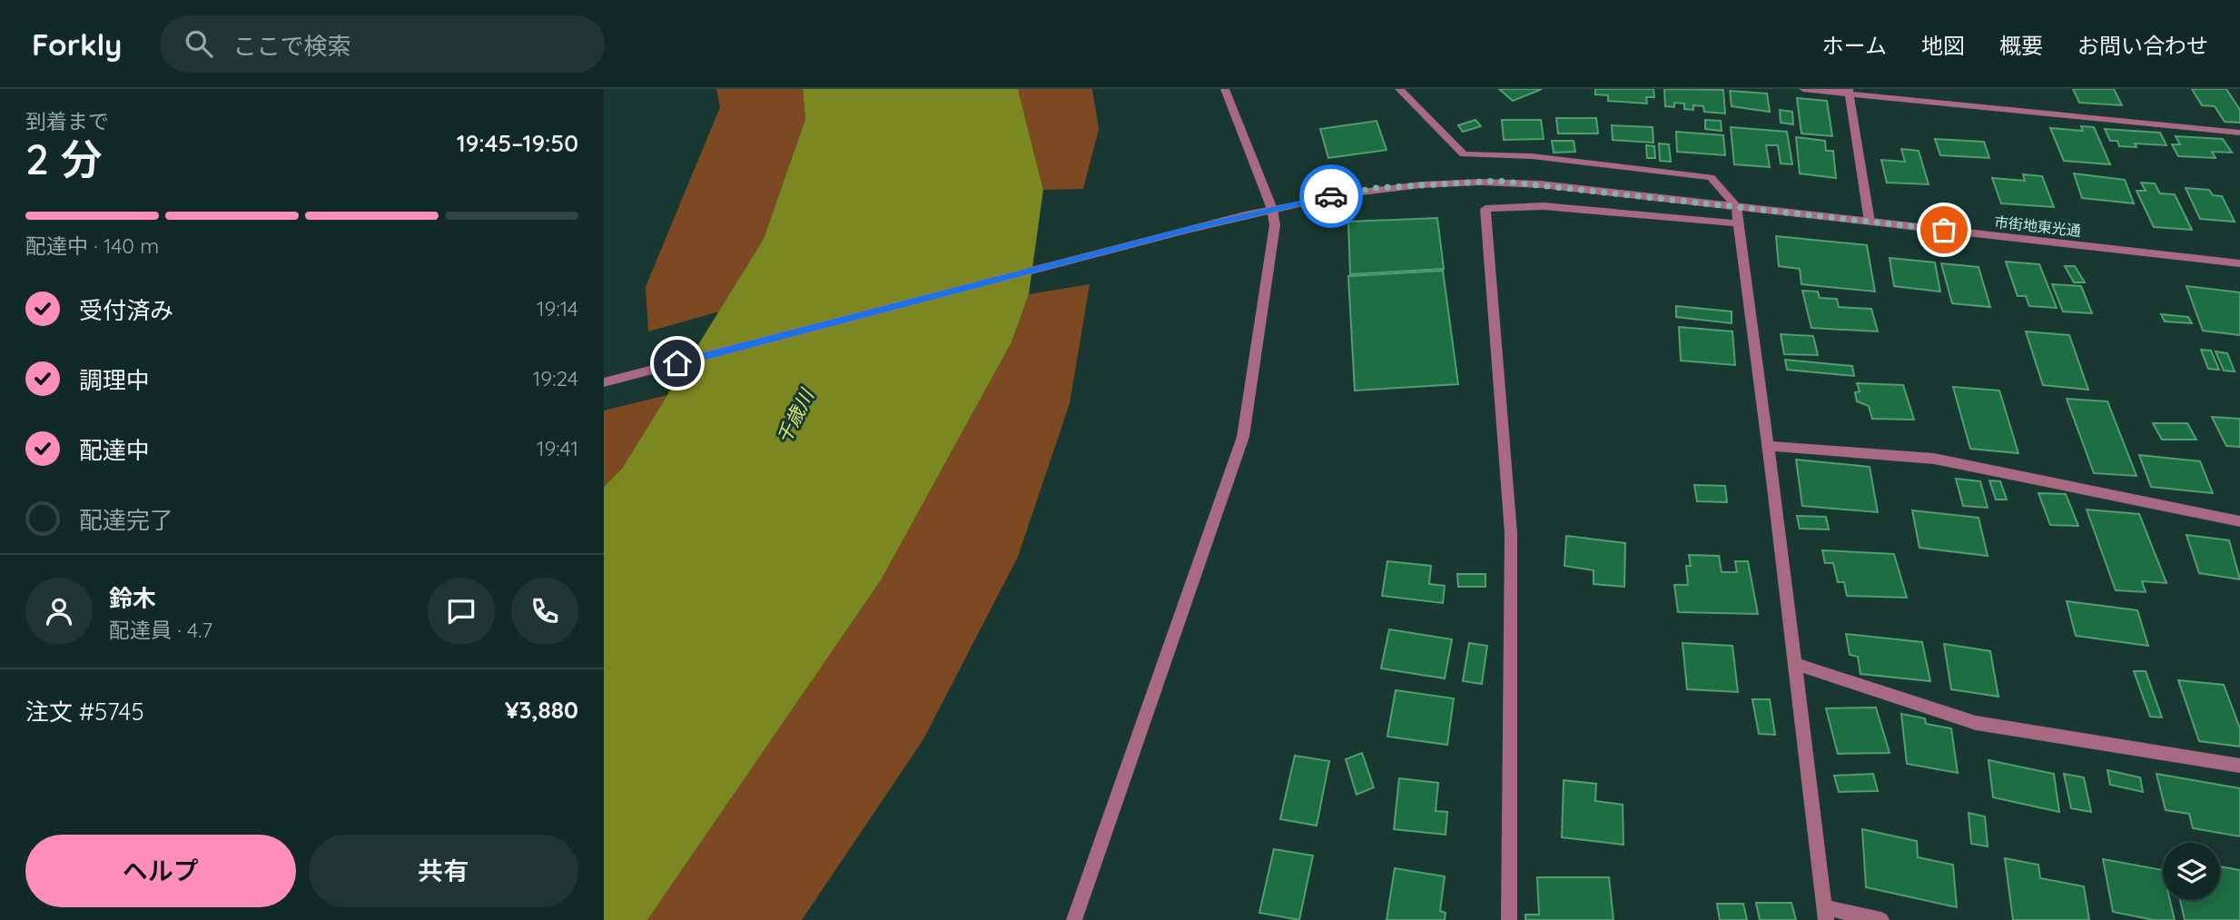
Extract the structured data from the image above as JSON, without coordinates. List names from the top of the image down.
{
  "streets": {
    "street": ["市街地東光通"]
  },
  "water": ["千歳川"],
  "page": {
    "header": "Forkly",
    "search": "ここで検索",
    "nav": [
      "ホーム",
      "地図",
      "概要",
      "お問い合わせ"
    ],
    "heading": ["2 分", "到着まで", "19:45–19:50"],
    "panel": [
      "鈴木",
      "配達員 · 4.7",
      "注文 #5745",
      "¥3,880"
    ],
    "bar": "配達中 · 140 m",
    "list": [
      ["受付済み", "19:14"],
      ["調理中", "19:24"],
      ["配達中", "19:41"],
      "配達完了"
    ],
    "buttons": ["ヘルプ", "共有"]
  }
}
